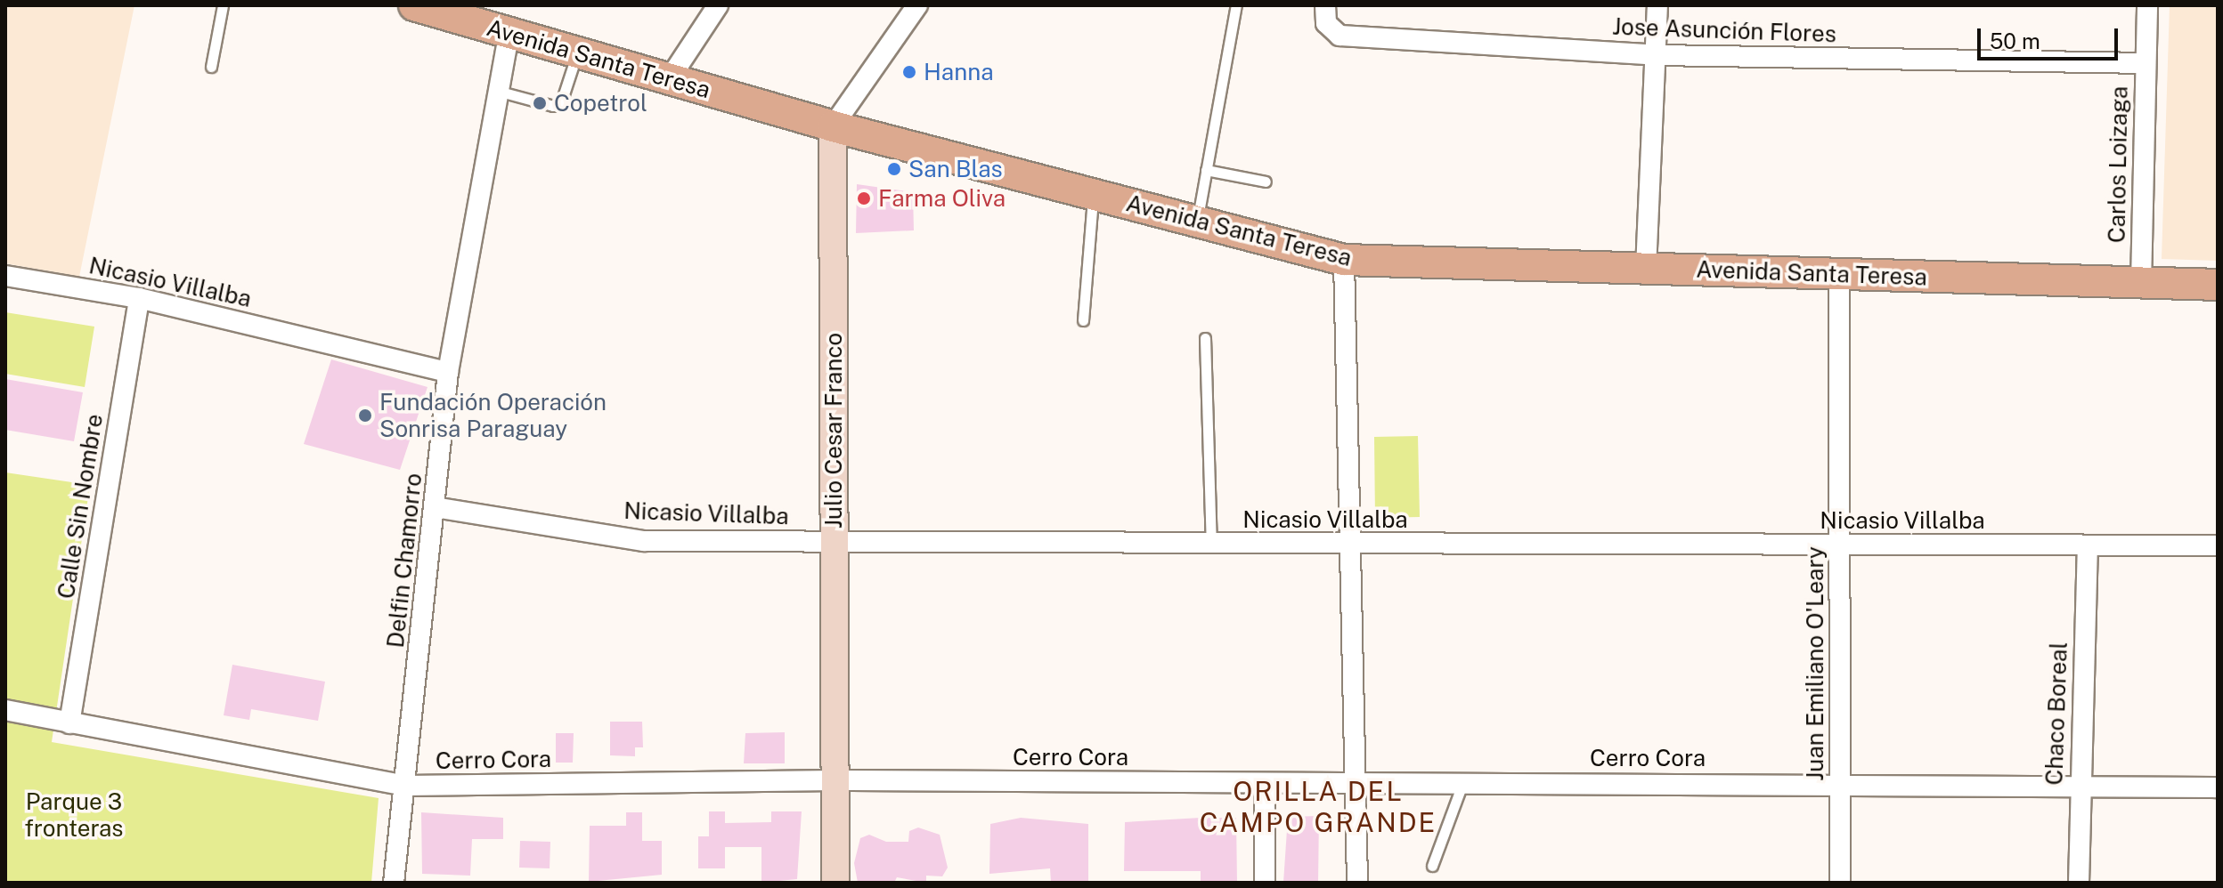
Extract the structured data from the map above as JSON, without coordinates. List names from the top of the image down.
{
  "streets": {
    "main road": ["Avenida Santa Teresa"],
    "street": [
      "Jose Asunción Flores",
      "Carlos Loizaga",
      "Nicasio Villalba",
      "Julio Cesar Franco",
      "Calle Sin Nombre",
      "Delfin Chamorro",
      "Juan Emiliano O'Leary",
      "Chaco Boreal",
      "Cerro Cora"
    ]
  },
  "crossings": [
    ["Jose Asunción Flores", "Carlos Loizaga"],
    ["Avenida Santa Teresa", "Carlos Loizaga"],
    ["Avenida Santa Teresa", "Julio Cesar Franco"],
    ["Avenida Santa Teresa", "Delfin Chamorro"],
    ["Avenida Santa Teresa", "Juan Emiliano O'Leary"],
    ["Nicasio Villalba", "Julio Cesar Franco"],
    ["Nicasio Villalba", "Calle Sin Nombre"],
    ["Nicasio Villalba", "Delfin Chamorro"],
    ["Nicasio Villalba", "Juan Emiliano O'Leary"],
    ["Nicasio Villalba", "Chaco Boreal"],
    ["Julio Cesar Franco", "Cerro Cora"],
    ["Calle Sin Nombre", "Cerro Cora"],
    ["Delfin Chamorro", "Cerro Cora"],
    ["Juan Emiliano O'Leary", "Cerro Cora"],
    ["Chaco Boreal", "Cerro Cora"]
  ],
  "districts": ["ORILLA DEL CAMPO GRANDE"],
  "parks": ["Parque 3 fronteras"],
  "places": [
    "Hanna",
    "Copetrol",
    "San Blas",
    "Farma Oliva",
    "Fundación Operación Sonrisa Paraguay"
  ],
  "scale_bar": "50 m"
}
